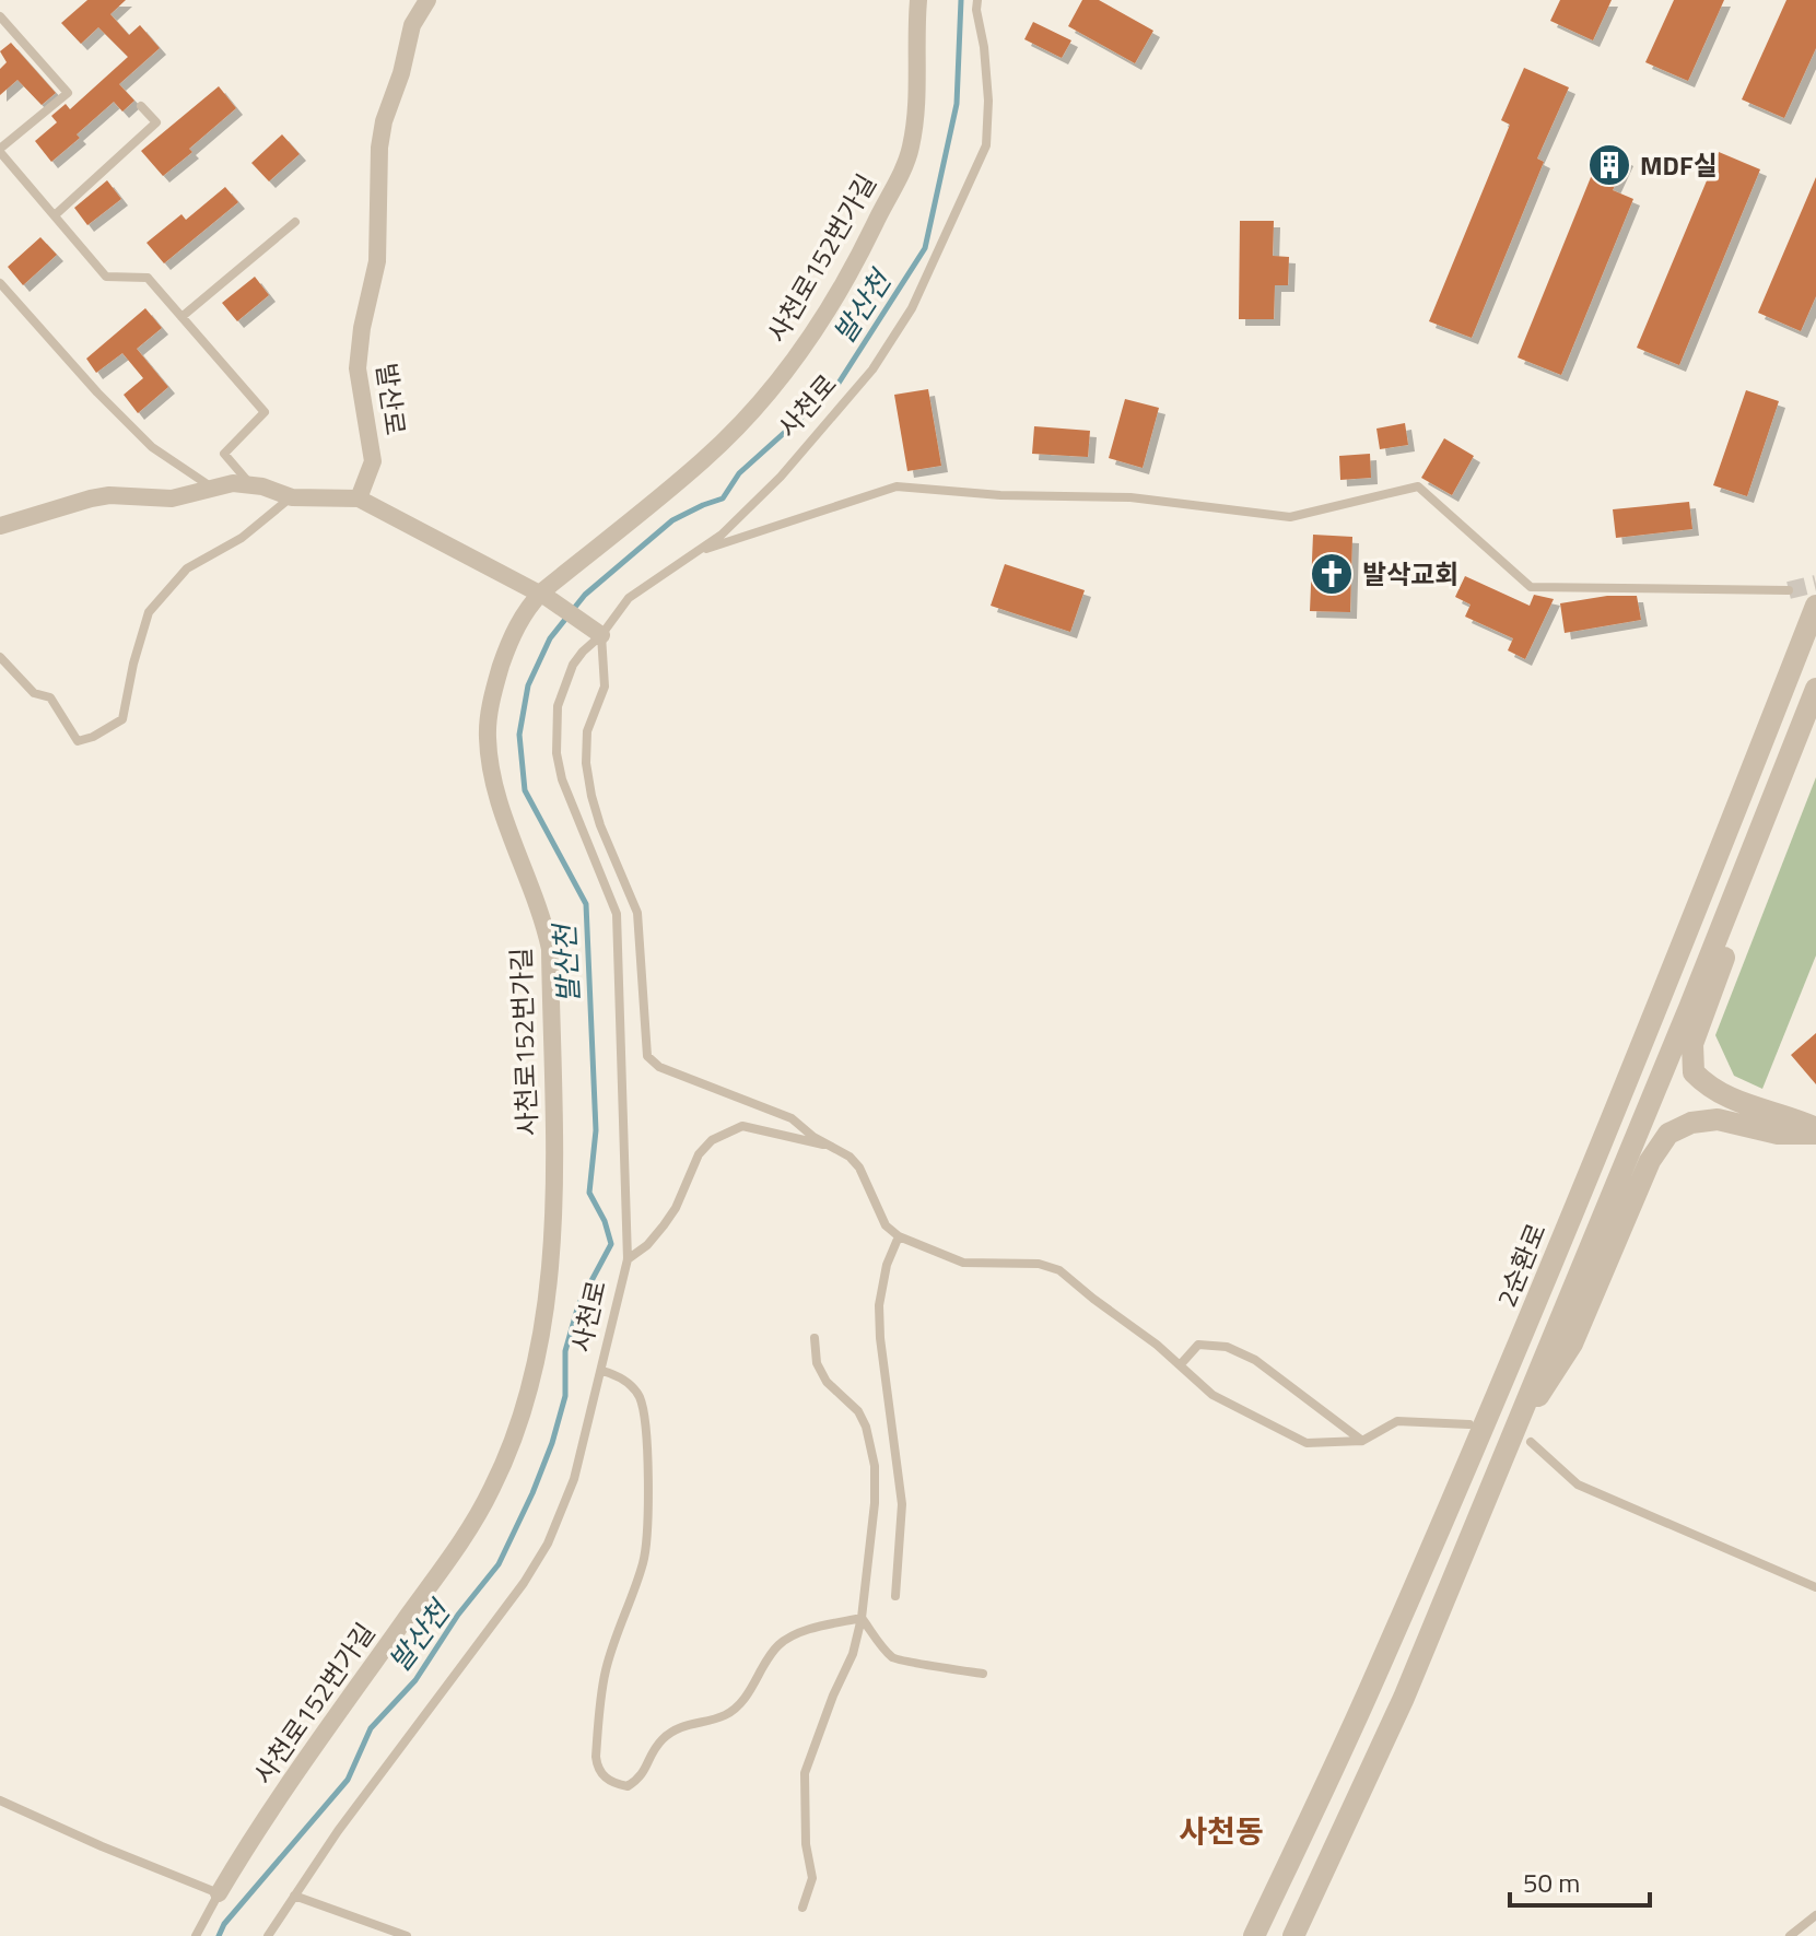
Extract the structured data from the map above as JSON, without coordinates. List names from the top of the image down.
{
  "streets": {
    "street": ["사천로152번가길", "발산로", "2순환로"],
    "lane": ["사천로"]
  },
  "districts": ["사천동"],
  "water": ["발산천"],
  "places": {
    "building": ["MDF실"],
    "church": ["발삭교회"]
  },
  "scale_bar": "50 m"
}
